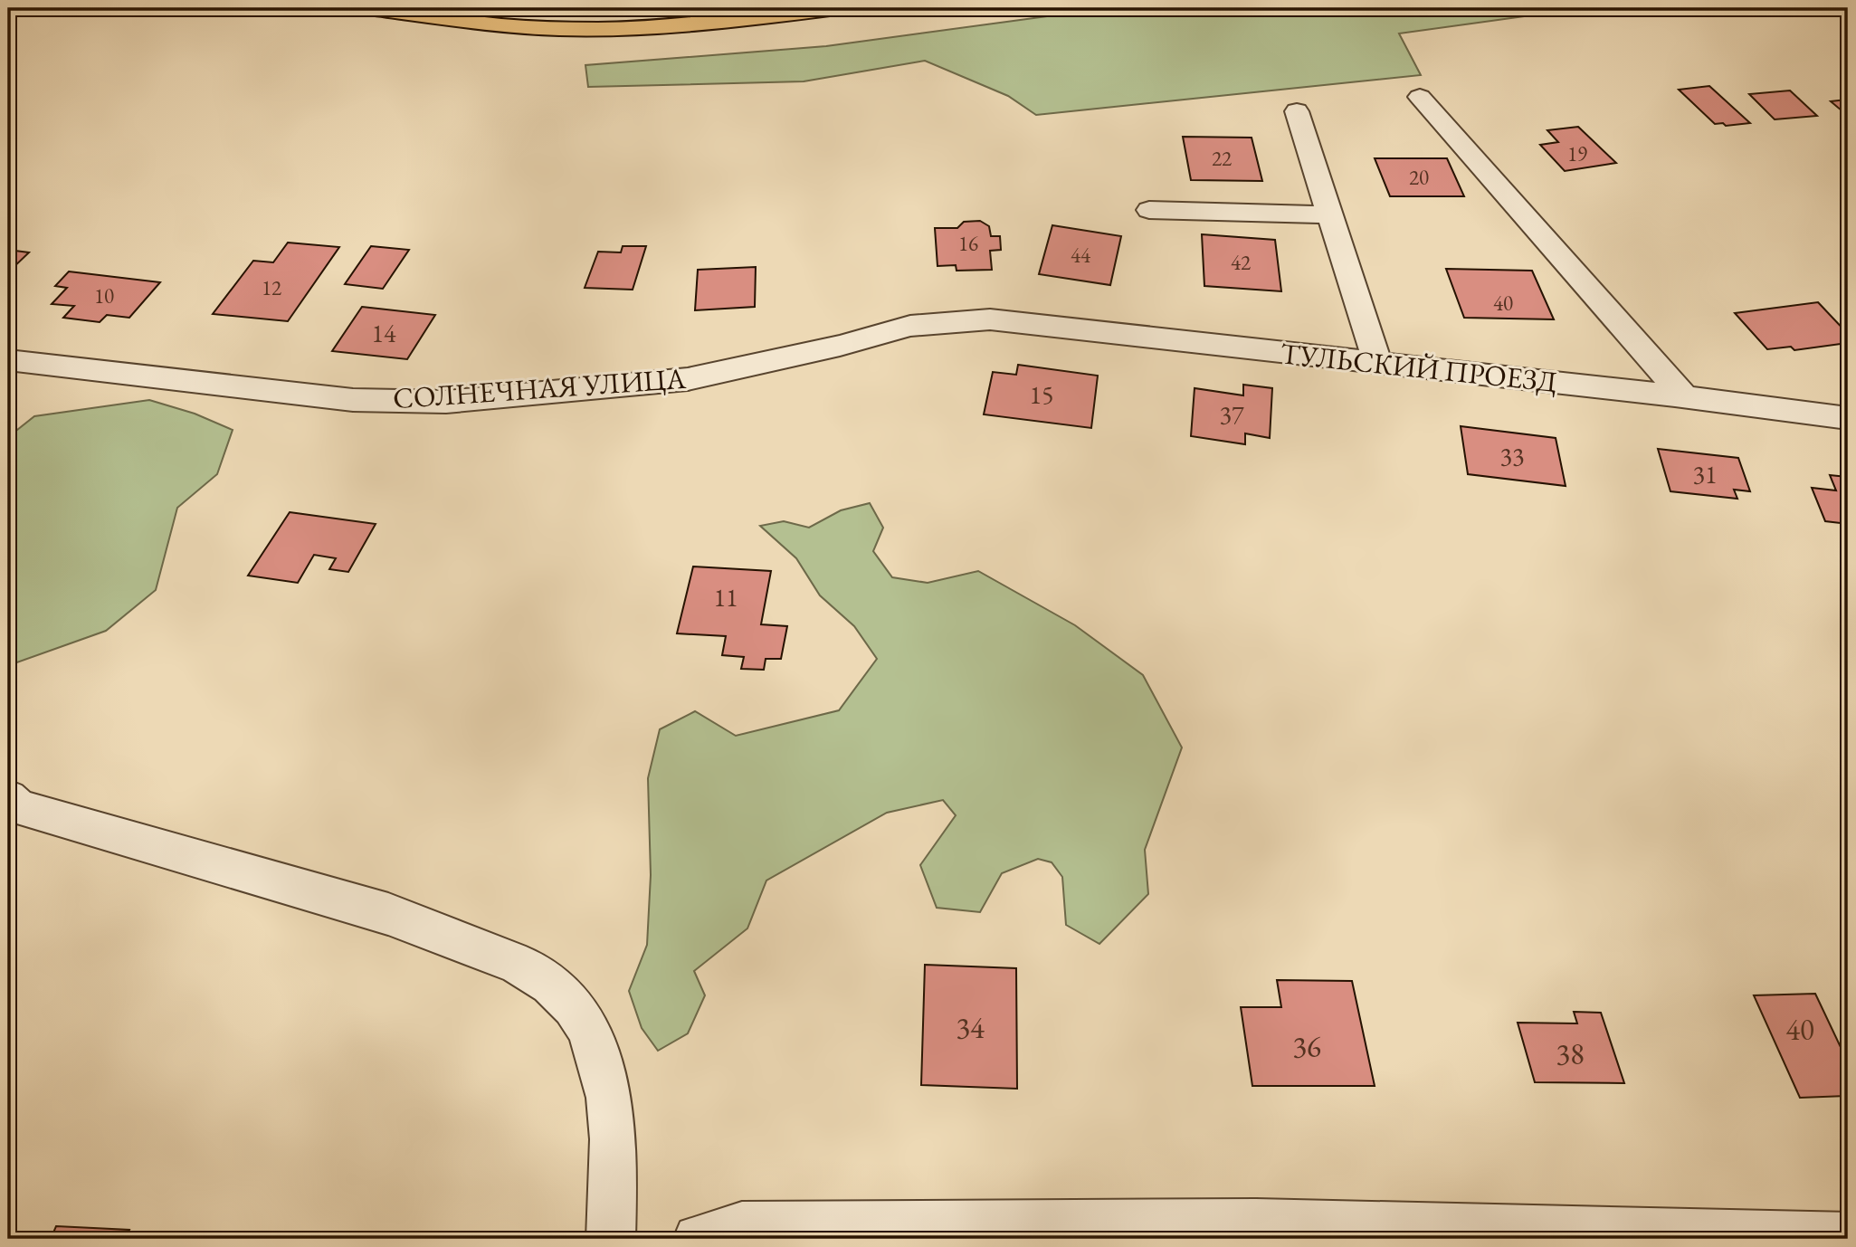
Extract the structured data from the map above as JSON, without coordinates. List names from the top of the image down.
{
  "streets": {
    "street": ["ТУЛЬСКИЙ ПРОЕЗД", "СОЛНЕЧНАЯ УЛИЦА"]
  },
  "crossings": [
    ["ТУЛЬСКИЙ ПРОЕЗД", "СОЛНЕЧНАЯ УЛИЦА"]
  ],
  "house_numbers": [
    "19",
    "22",
    "20",
    "16",
    "44",
    "42",
    "12",
    "10",
    "40",
    "14",
    "15",
    "37",
    "33",
    "31",
    "11",
    "34",
    "40",
    "36",
    "38"
  ]
}
